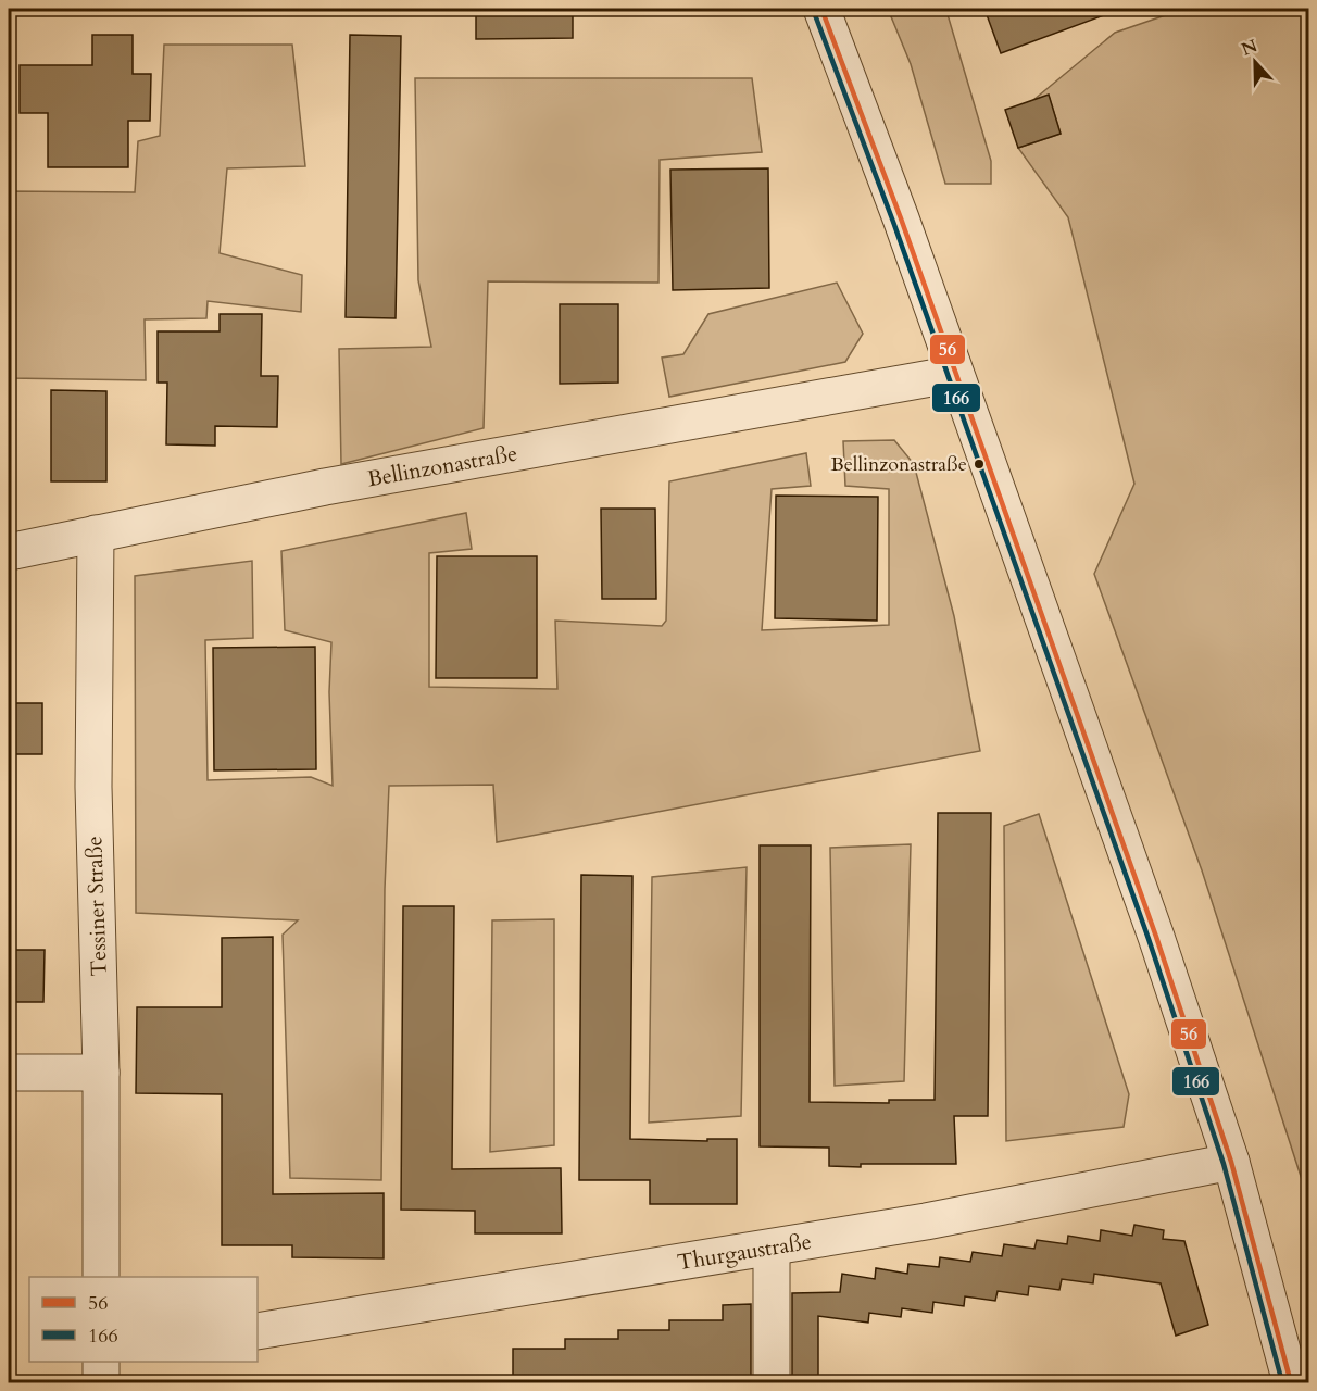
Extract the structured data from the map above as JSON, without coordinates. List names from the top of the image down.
{
  "streets": {
    "street": ["Bellinzonastraße", "Tessiner Straße", "Thurgaustraße"]
  },
  "crossings": [
    ["Bellinzonastraße", "Tessiner Straße"]
  ],
  "places": ["Bellinzonastraße"],
  "lines": ["transit line 56", "transit line 166"],
  "legend": ["56", "166"],
  "north": "top"
}
